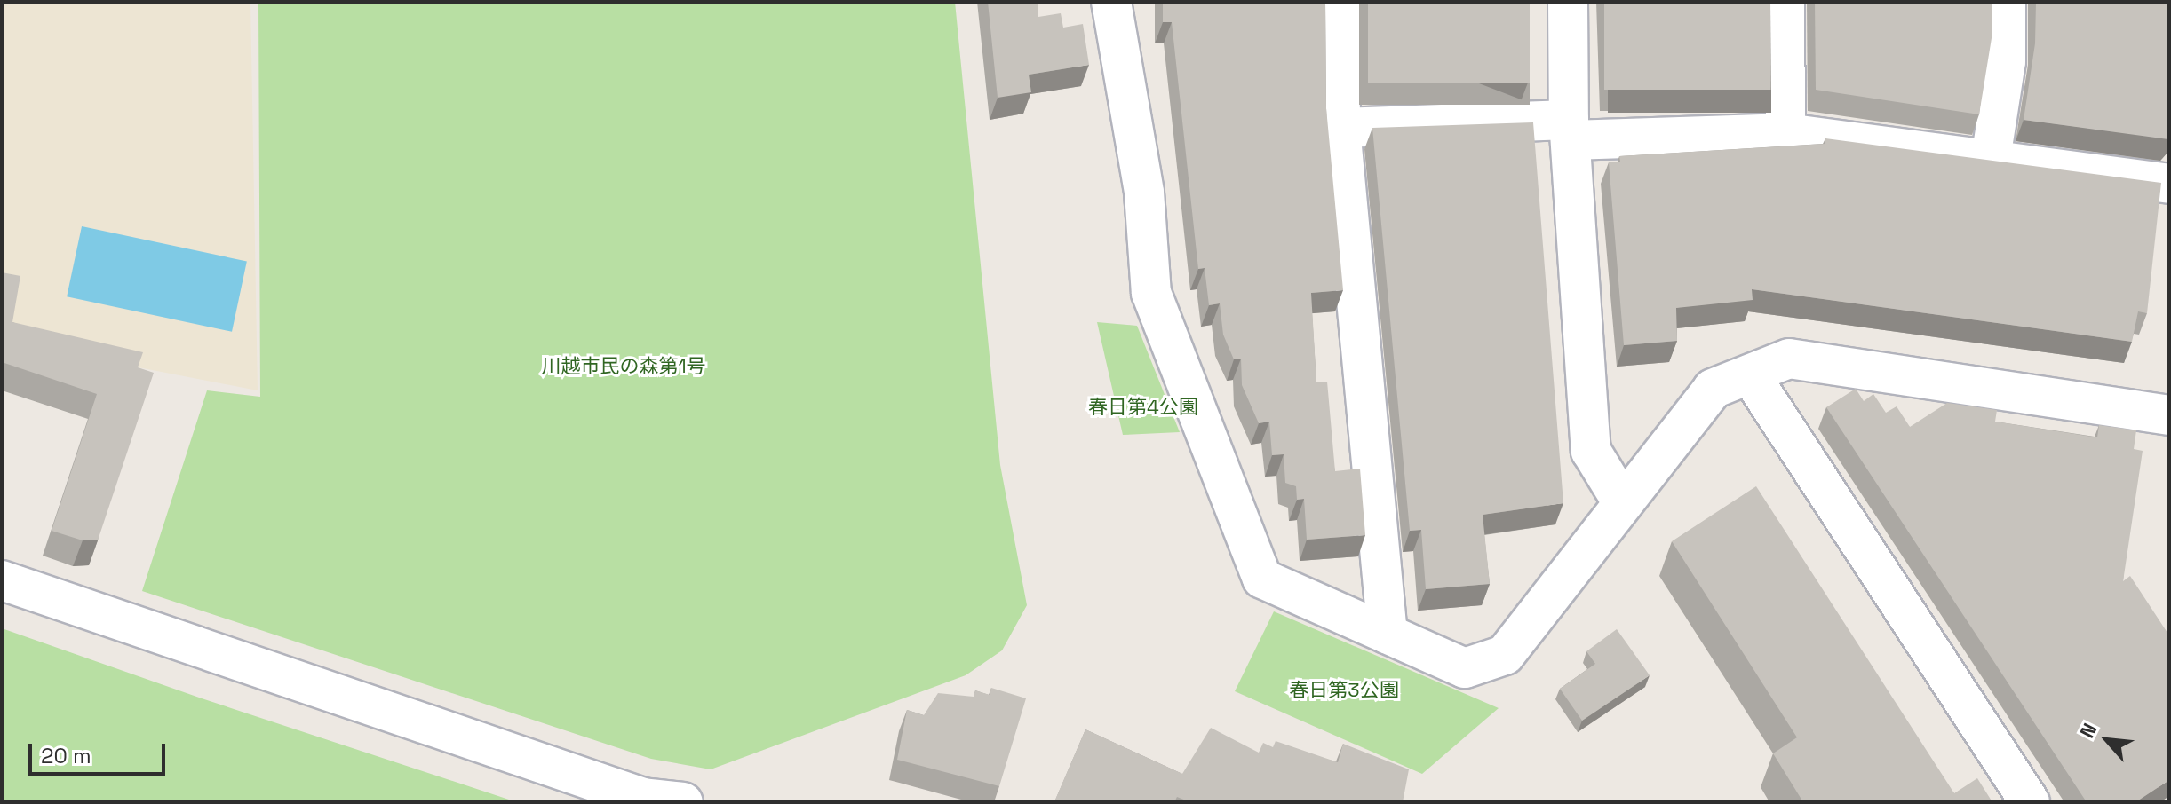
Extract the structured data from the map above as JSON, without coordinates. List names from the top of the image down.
{
  "parks": ["川越市民の森第1号", "春日第4公園", "春日第3公園"],
  "scale_bar": "20 m",
  "north": "top left"
}
